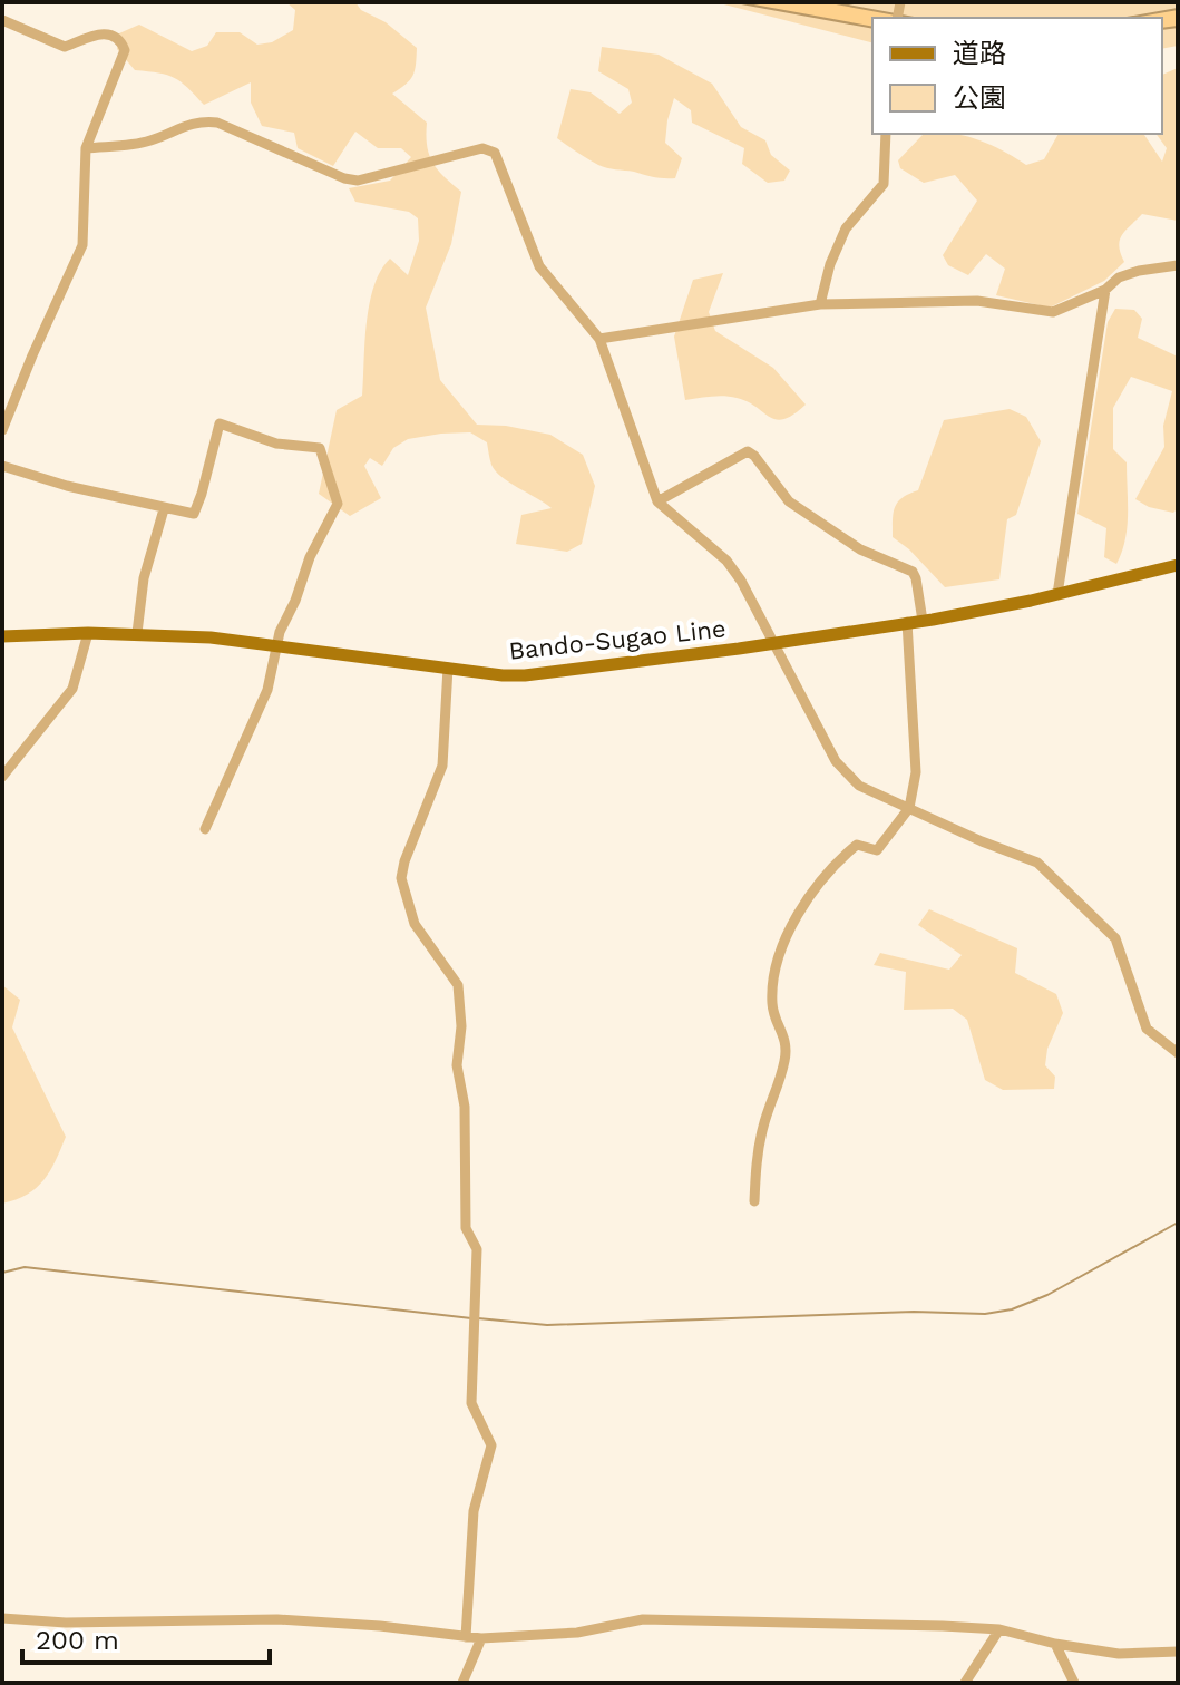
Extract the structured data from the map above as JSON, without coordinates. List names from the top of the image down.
{
  "streets": {
    "main road": ["Bando-Sugao Line"]
  },
  "legend": ["道路", "公園"],
  "scale_bar": "200 m"
}
